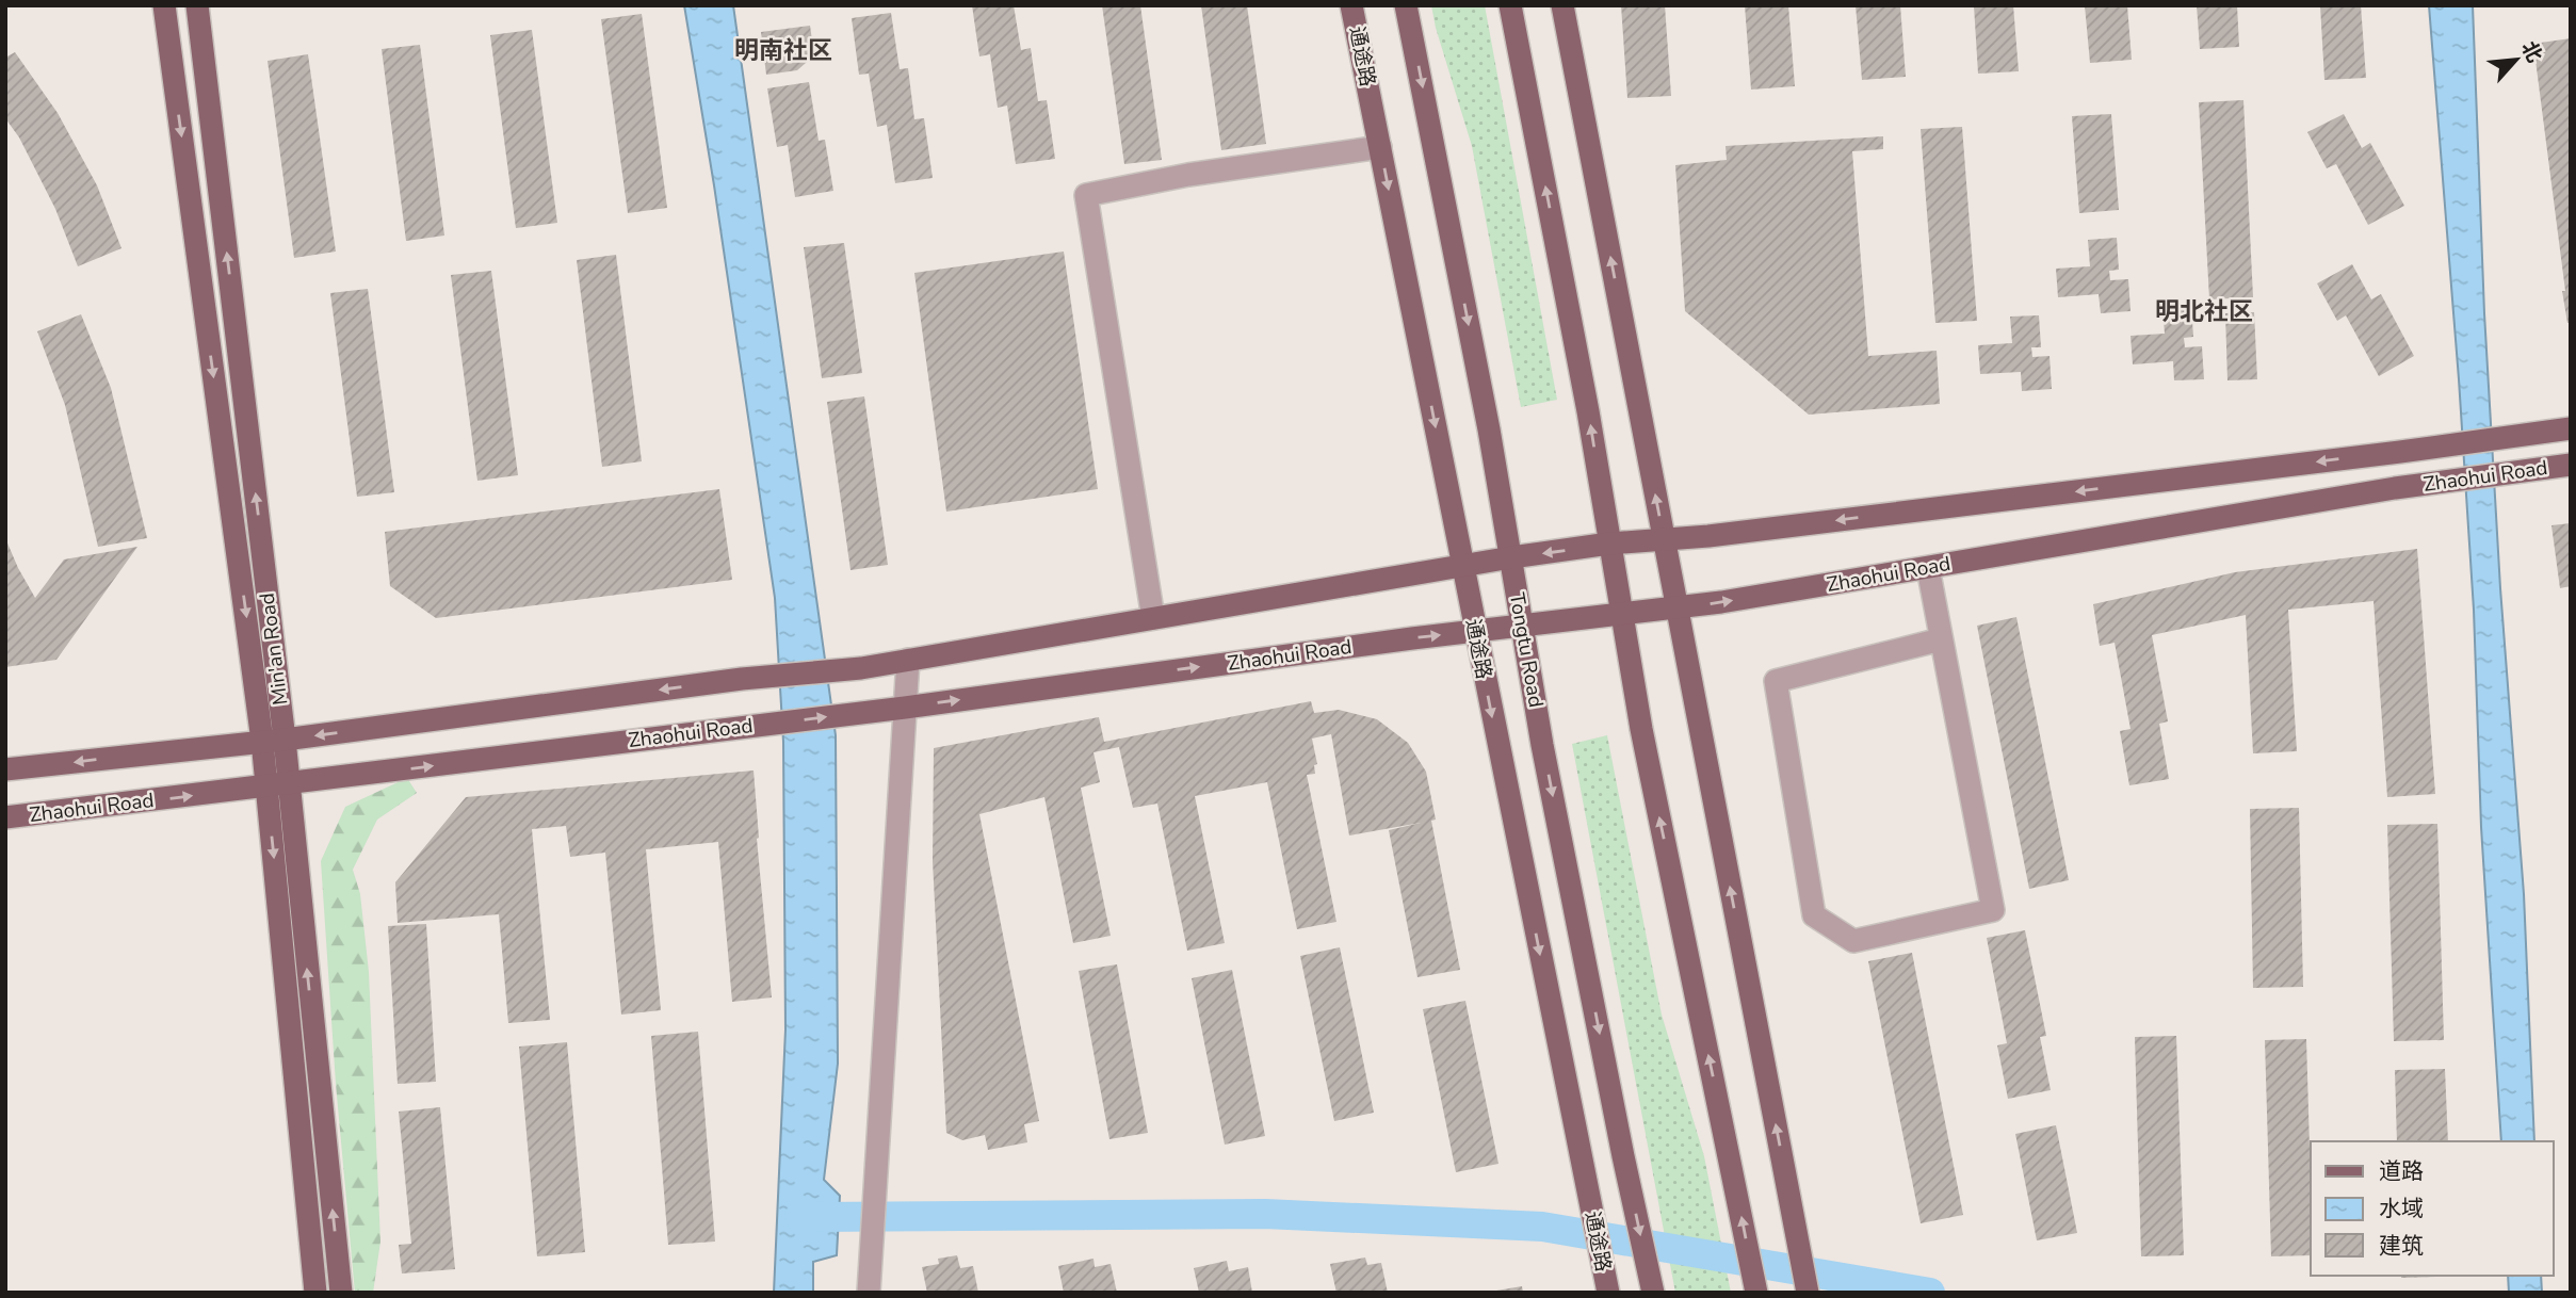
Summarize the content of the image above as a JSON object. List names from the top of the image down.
{
  "streets": {
    "main road": [
      "通途路",
      "Zhaohui Road",
      "Min'an Road",
      "Tongtu Road"
    ]
  },
  "crossings": [
    ["通途路", "Zhaohui Road"],
    ["Zhaohui Road", "Min'an Road"],
    ["Zhaohui Road", "Tongtu Road"]
  ],
  "districts": ["明南社区", "明北社区"],
  "legend": ["道路", "水域", "建筑"],
  "north": "top right"
}
